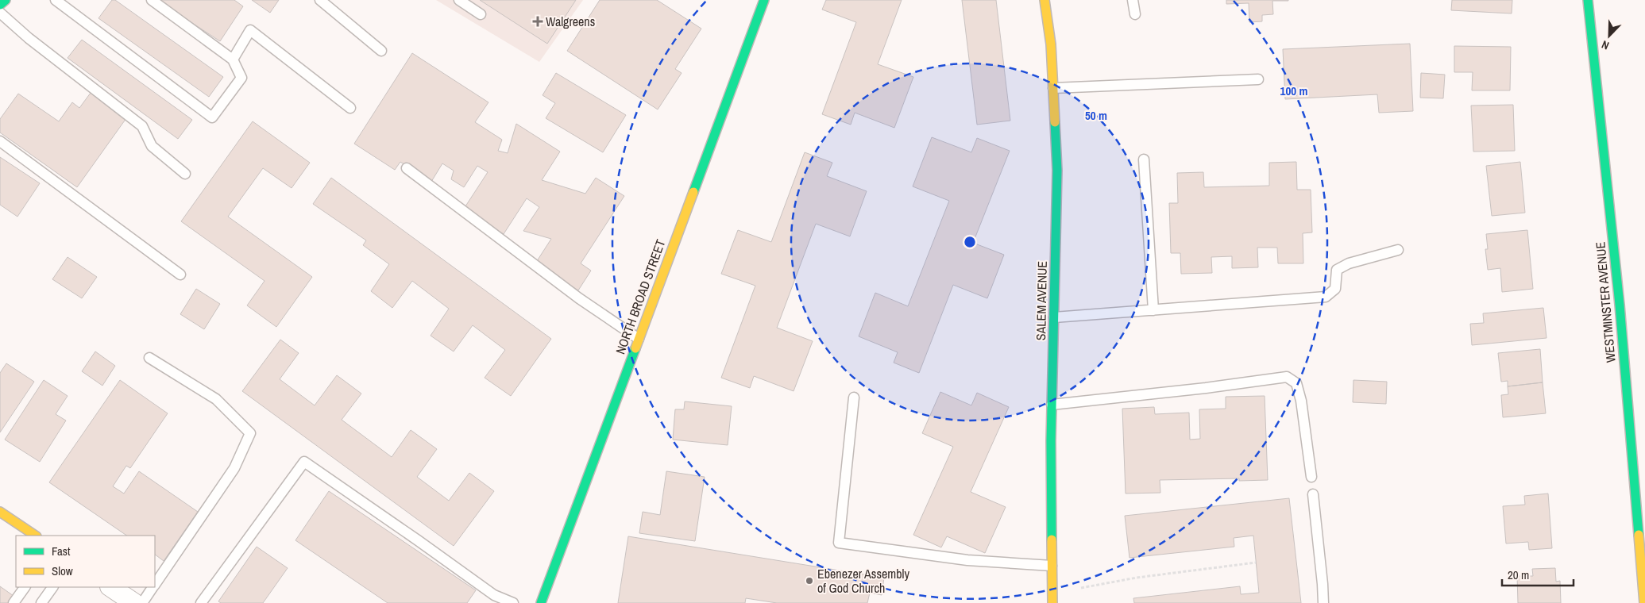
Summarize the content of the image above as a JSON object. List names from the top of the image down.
{
  "streets": {
    "street": ["NORTH BROAD STREET", "SALEM AVENUE", "WESTMINSTER AVENUE"]
  },
  "places": {
    "health": ["Walgreens"],
    "other": ["Ebenezer Assembly of God Church"]
  },
  "legend": ["Fast", "Slow"],
  "scale_bar": "20 m",
  "north": "bottom left",
  "rings": ["100 m", "50 m"]
}
